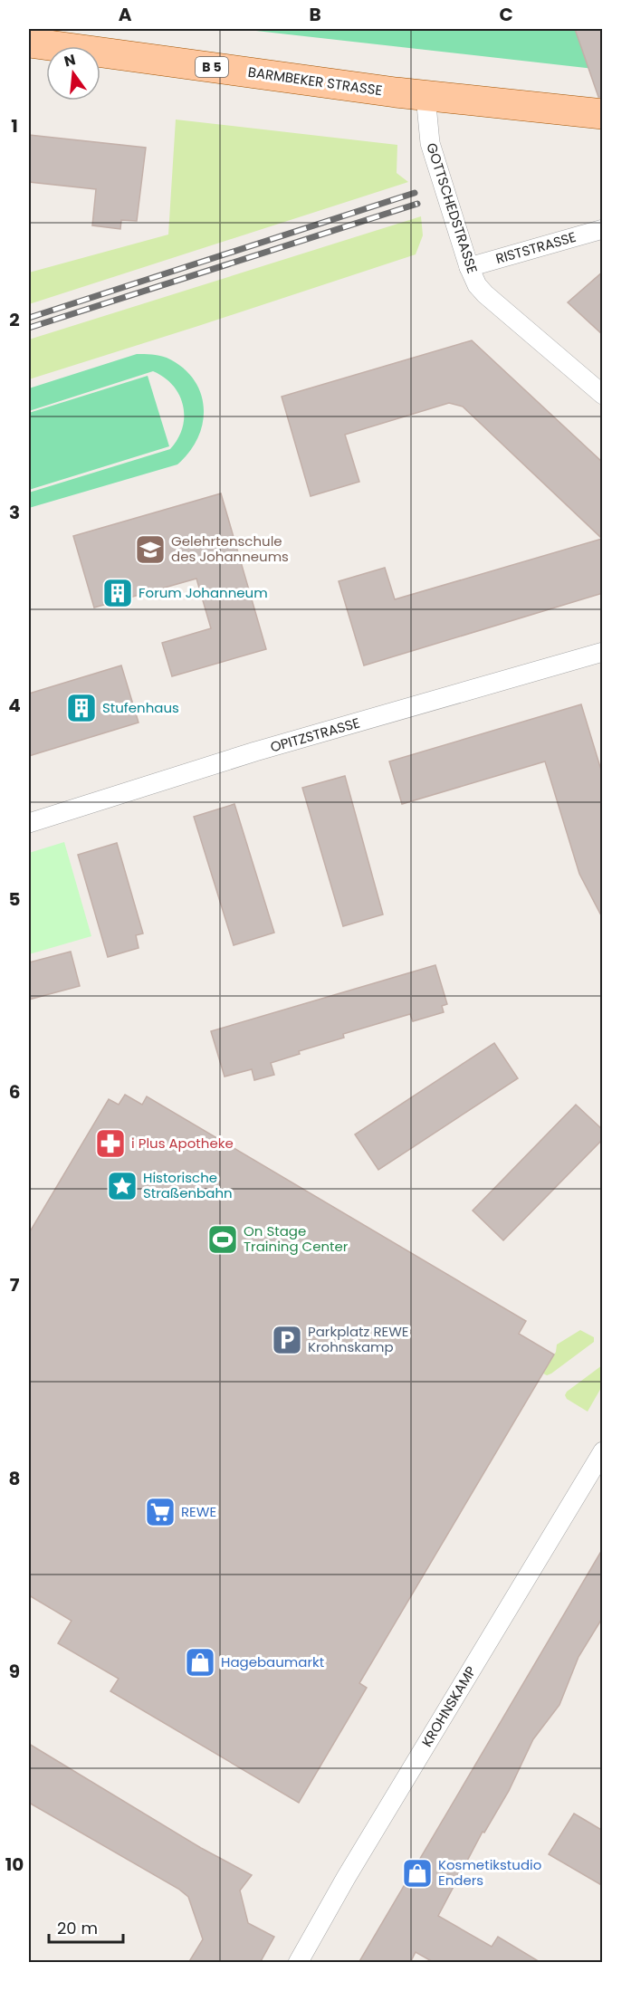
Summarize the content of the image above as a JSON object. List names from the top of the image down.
{
  "streets": {
    "main road": ["B 5", "BARMBEKER STRASSE"],
    "street": [
      "GOTTSCHEDSTRASSE",
      "RISTSTRASSE",
      "OPITZSTRASSE",
      "KROHNSKAMP"
    ]
  },
  "crossings": [
    ["BARMBEKER STRASSE", "GOTTSCHEDSTRASSE"],
    ["GOTTSCHEDSTRASSE", "RISTSTRASSE"]
  ],
  "places": {
    "school or university": ["Gelehrtenschule des Johanneums"],
    "building": ["Forum Johanneum", "Stufenhaus"],
    "pharmacy": ["i Plus Apotheke"],
    "place": ["Historische Straßenbahn"],
    "sports": ["On Stage Training Center"],
    "parking": ["Parkplatz REWE Krohnskamp"],
    "supermarket": ["REWE"],
    "shop": ["Hagebaumarkt", "Kosmetikstudio Enders"]
  },
  "scale_bar": "20 m",
  "north": "top",
  "grid": {
    "columns": ["A", "B", "C"],
    "rows": [
      "1",
      "2",
      "3",
      "4",
      "5",
      "6",
      "7",
      "8",
      "9",
      "10"
    ]
  }
}
